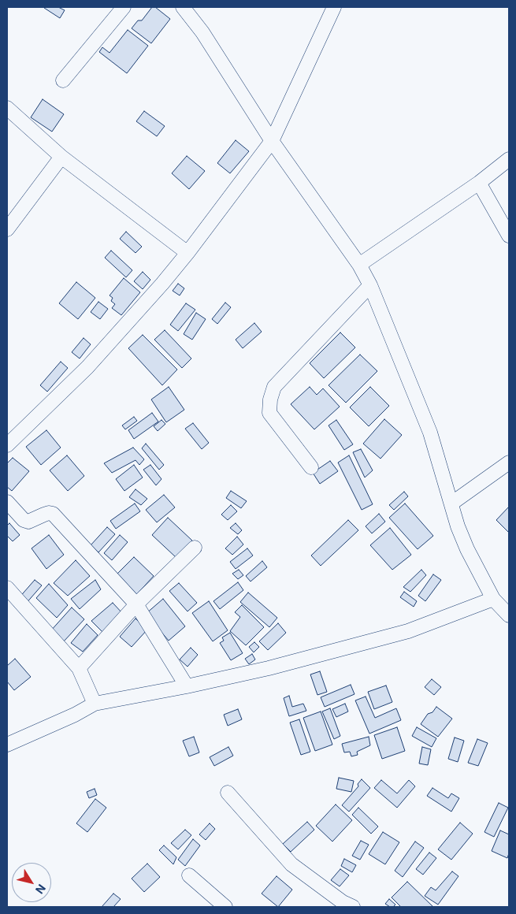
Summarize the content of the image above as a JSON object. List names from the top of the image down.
{
  "north": "bottom right"
}
